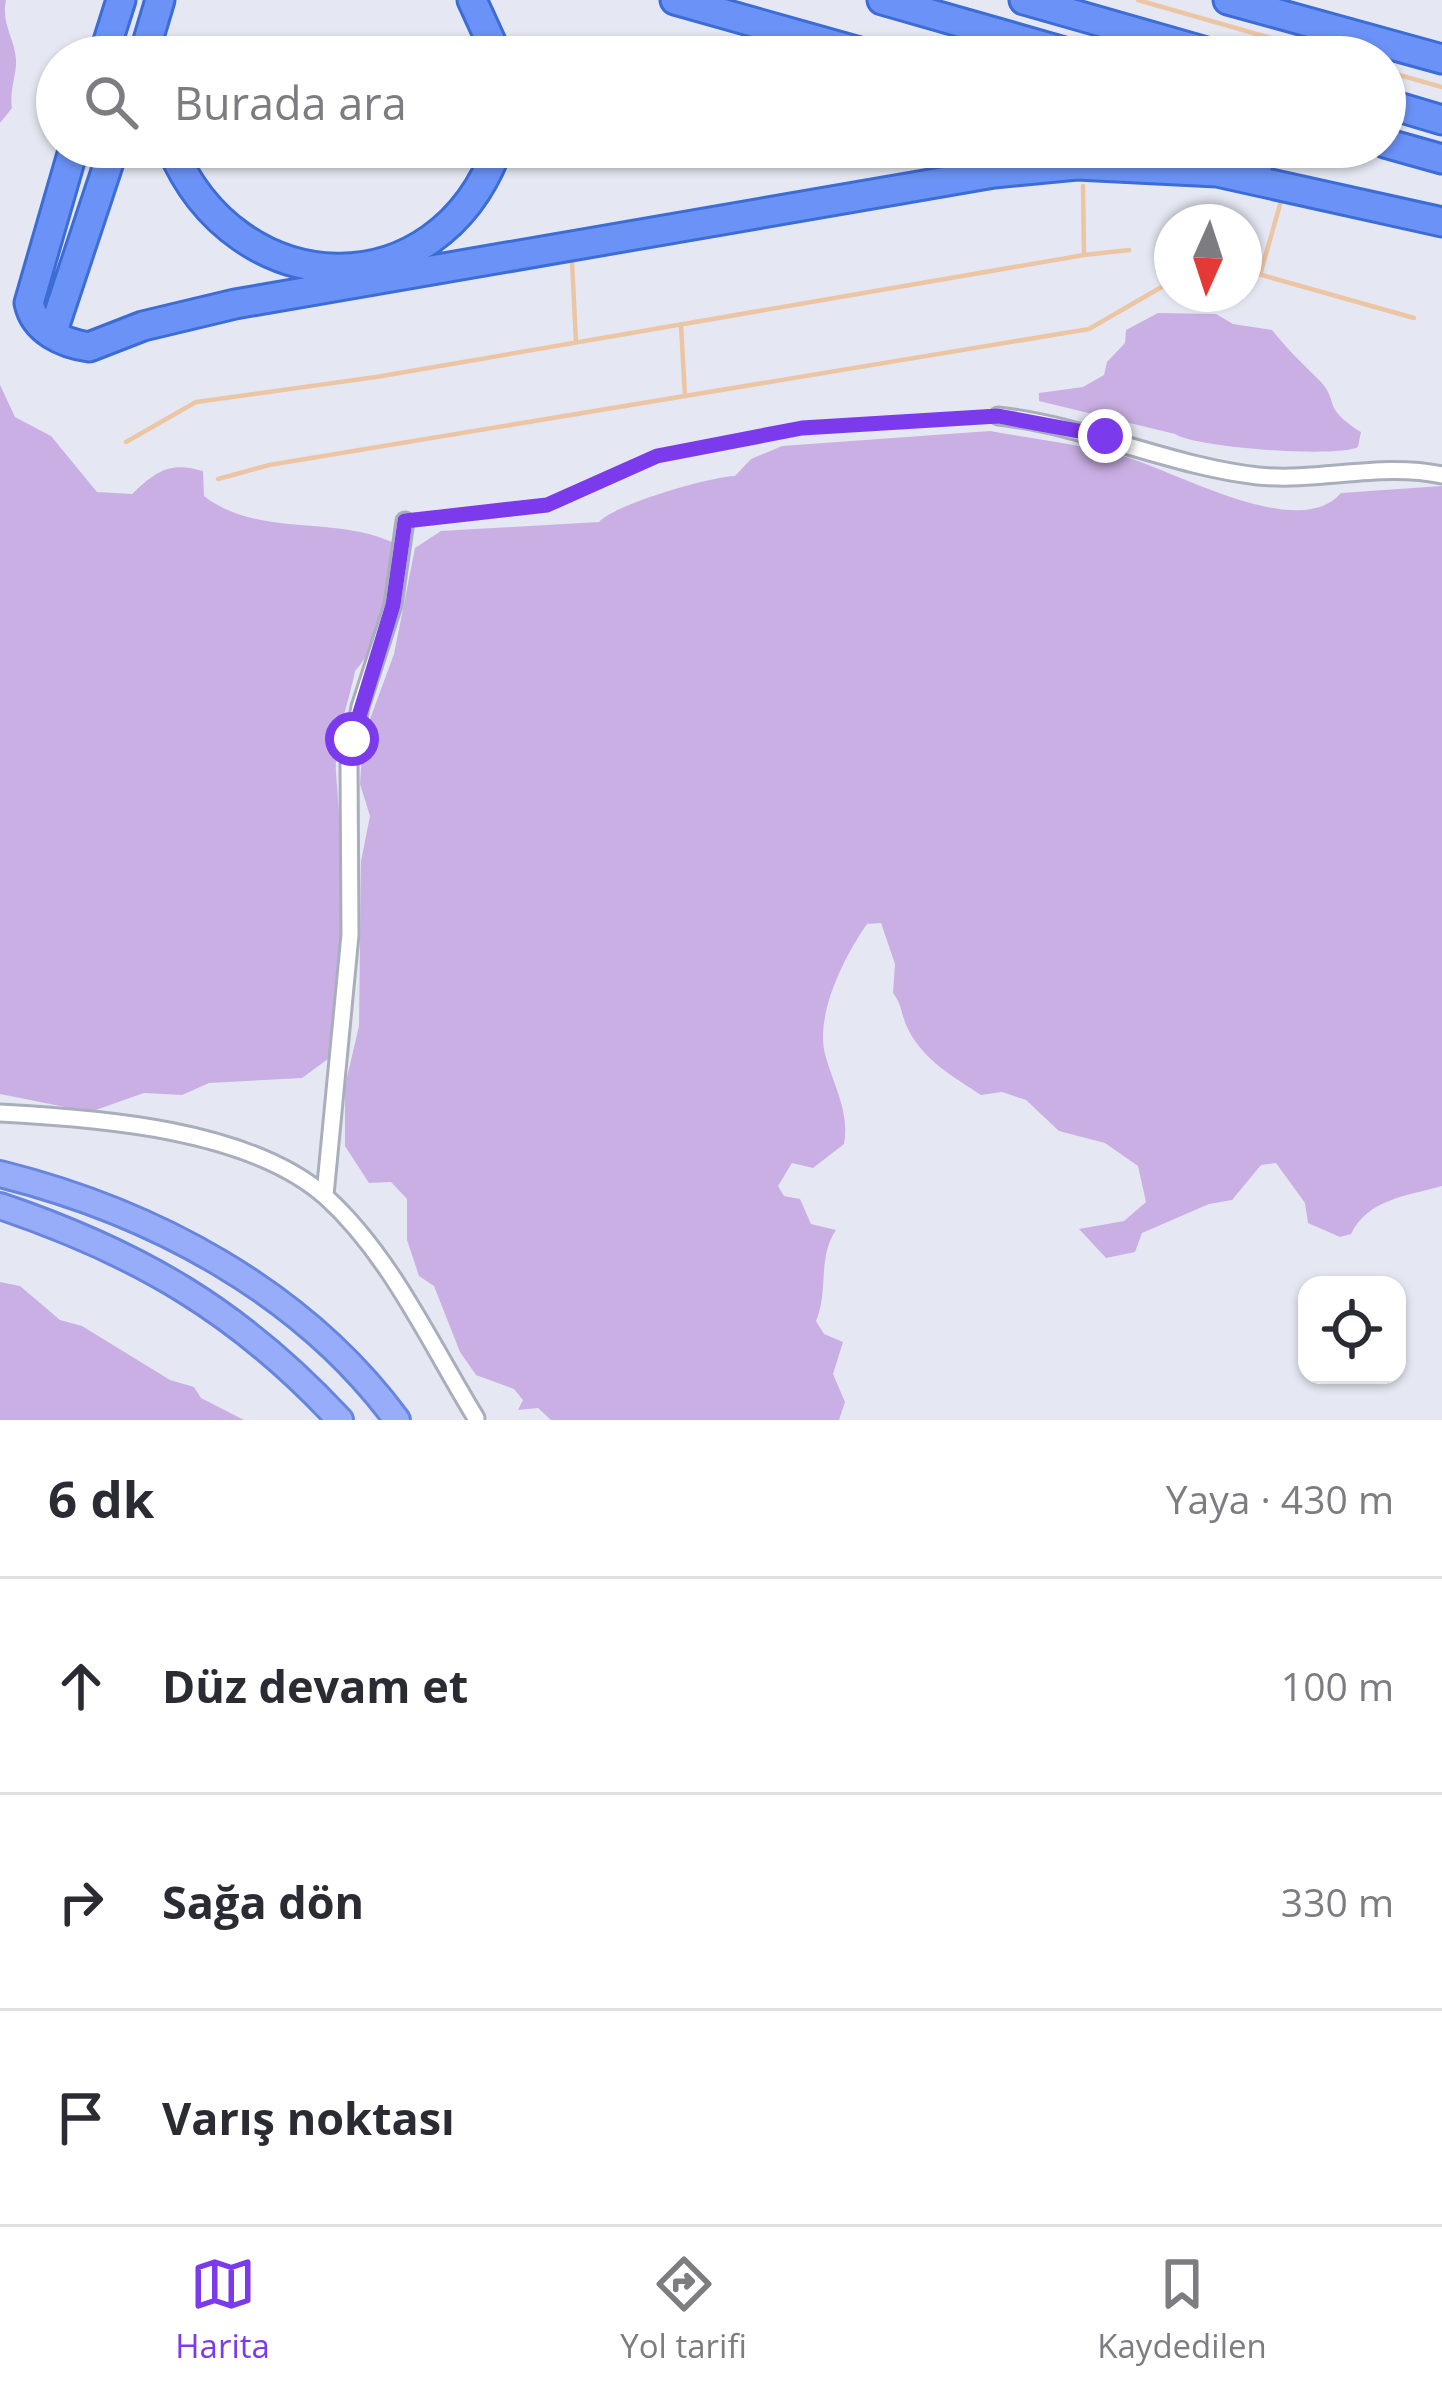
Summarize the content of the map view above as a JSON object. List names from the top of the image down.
{
  "north": "bottom",
  "page": {
    "search": "Burada ara",
    "heading": ["6 dk", "Yaya · 430 m"],
    "list": [
      ["Düz devam et", "100 m"],
      ["Sağa dön", "330 m"],
      "Varış noktası"
    ],
    "nav": ["Harita", "Yol tarifi", "Kaydedilen"]
  }
}
